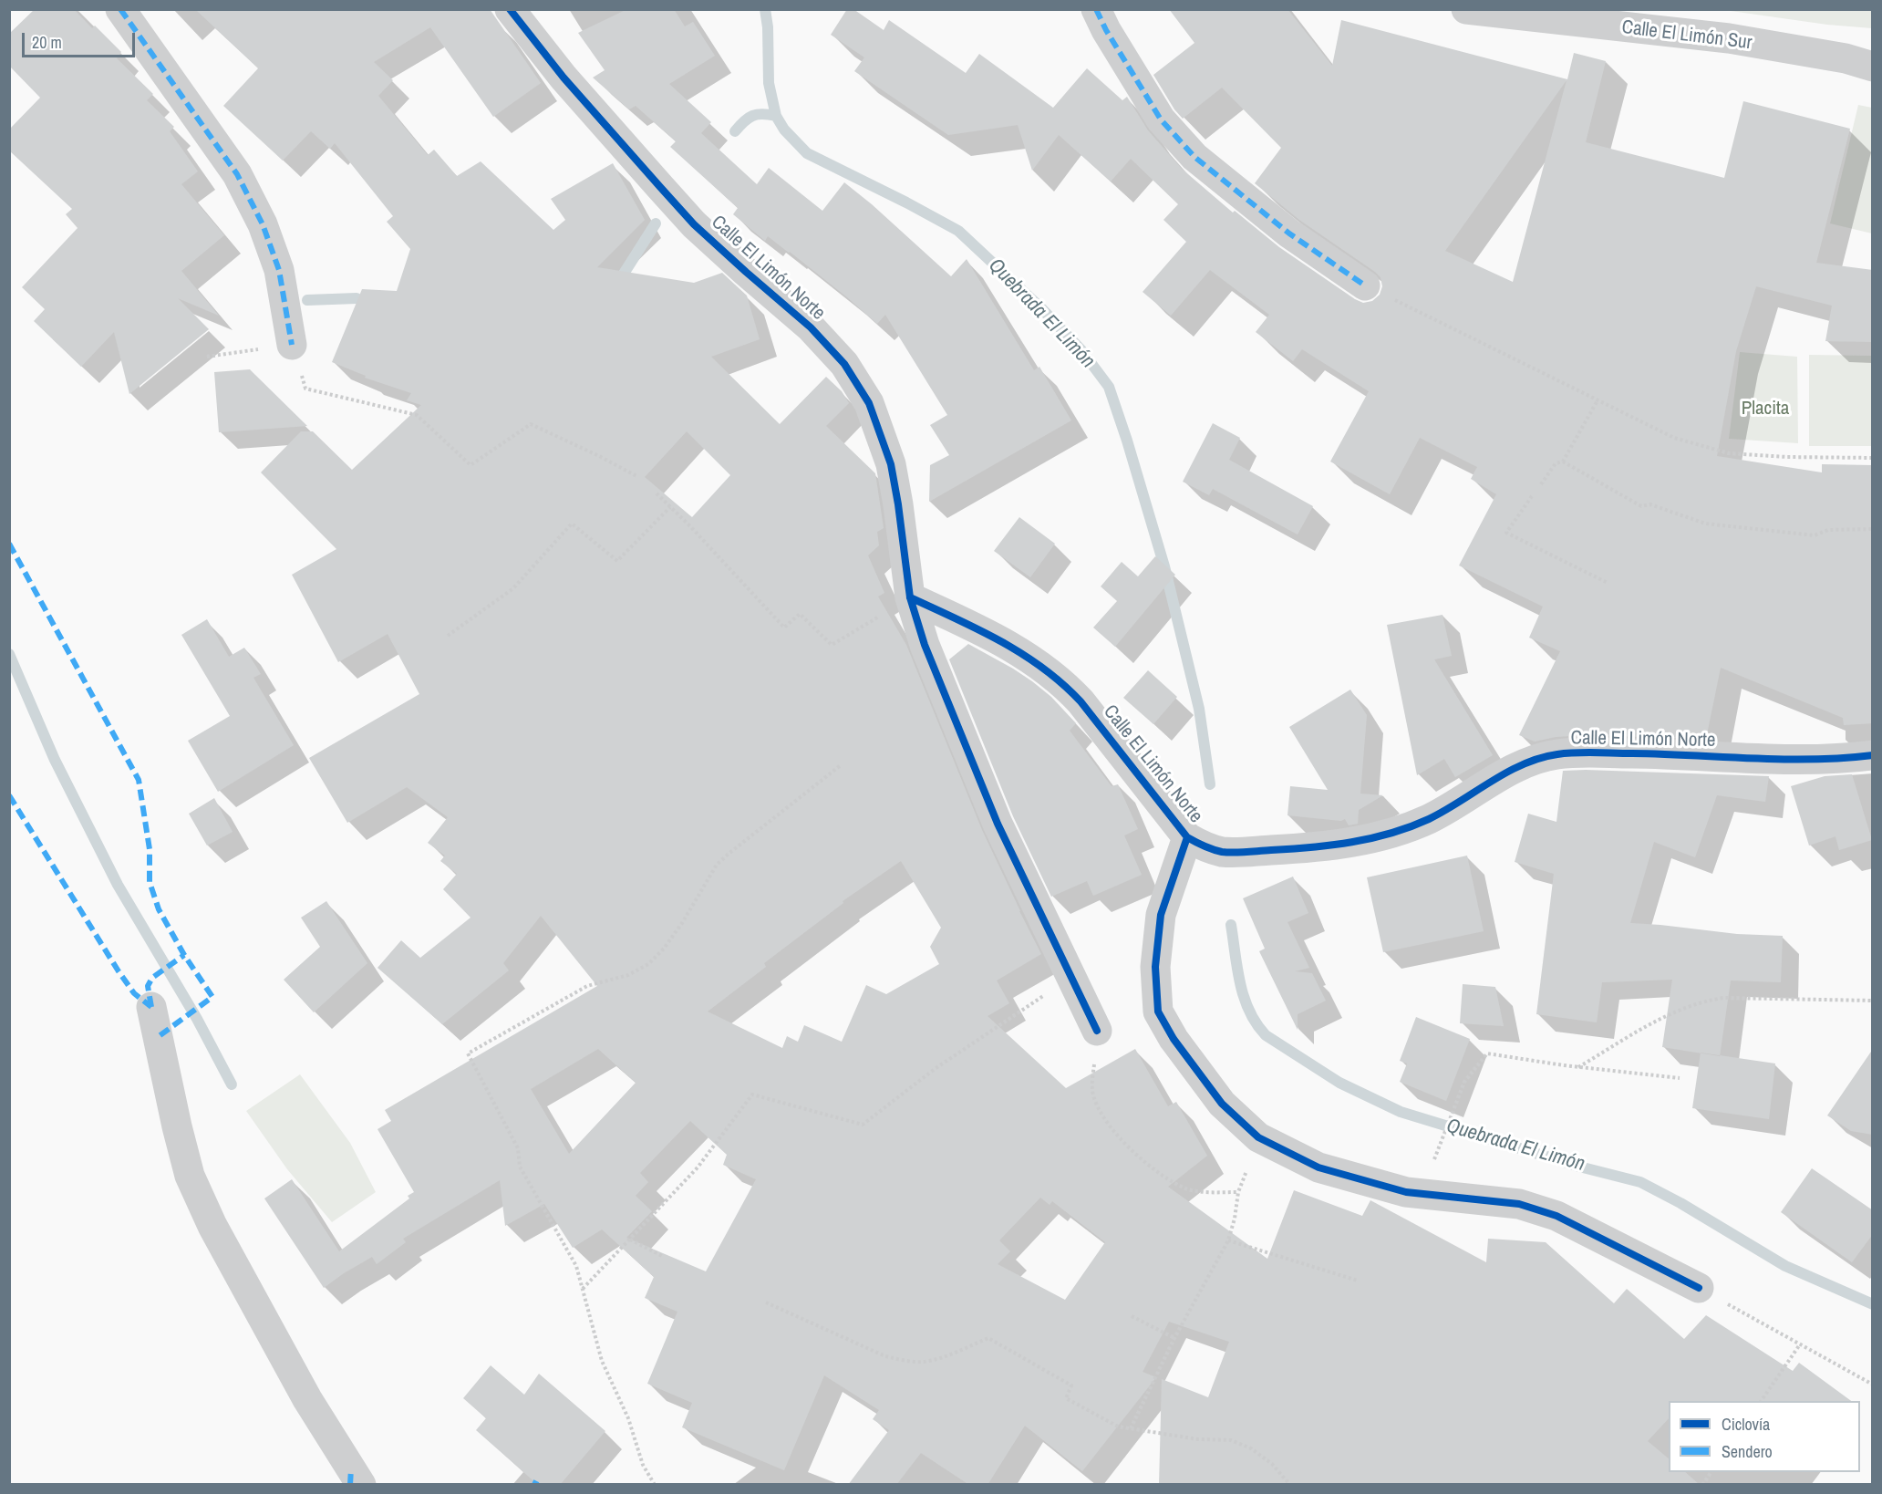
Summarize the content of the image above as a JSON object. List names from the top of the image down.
{
  "streets": {
    "street": ["Calle El Limón Sur", "Calle El Limón Norte"]
  },
  "water": ["Quebrada El Limón"],
  "parks": ["Placita"],
  "legend": ["Ciclovía", "Sendero"],
  "scale_bar": "20 m"
}
